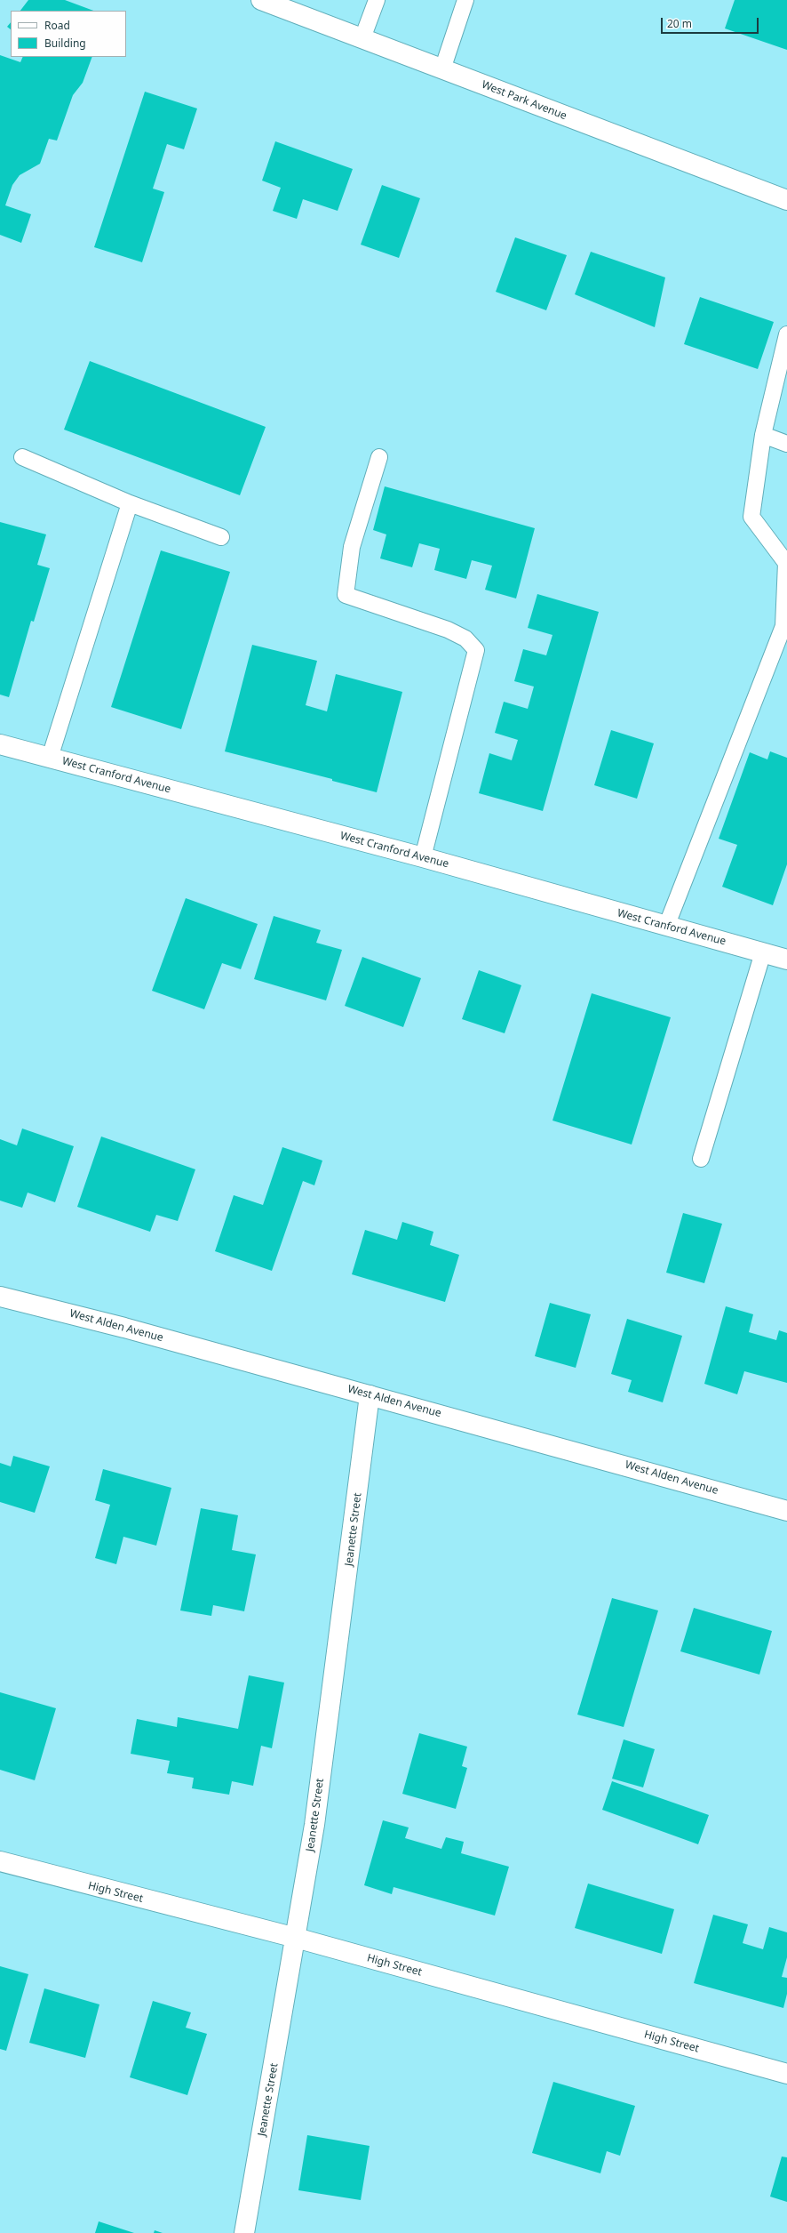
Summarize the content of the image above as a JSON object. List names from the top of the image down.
{
  "streets": {
    "street": [
      "West Park Avenue",
      "West Cranford Avenue",
      "West Alden Avenue",
      "Jeanette Street",
      "High Street"
    ]
  },
  "crossings": [
    ["West Alden Avenue", "Jeanette Street"],
    ["Jeanette Street", "High Street"]
  ],
  "legend": ["Road", "Building"],
  "scale_bar": "20 m"
}
